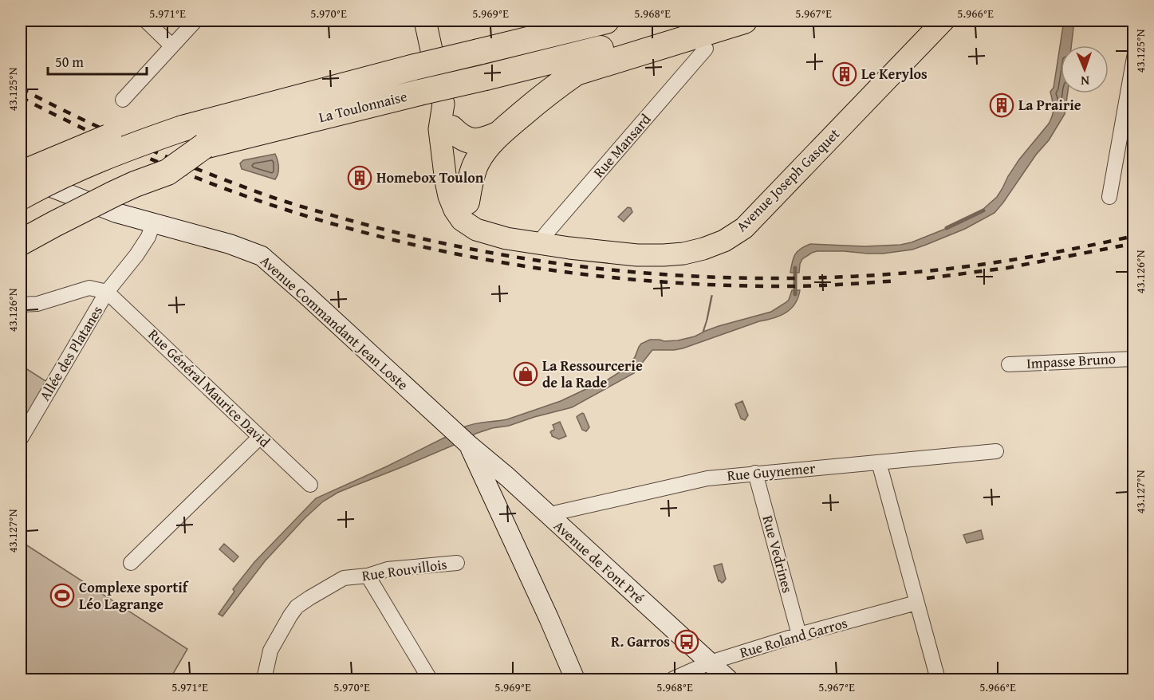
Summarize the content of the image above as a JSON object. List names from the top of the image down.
{
  "streets": {
    "highway": ["La Toulonnaise"],
    "main road": ["Avenue Joseph Gasquet", "Avenue Commandant Jean Loste", "Avenue de Font Pré"],
    "street": [
      "Rue Mansard",
      "Allée des Platanes",
      "Impasse Bruno",
      "Rue Général Maurice David",
      "Rue Guynemer",
      "Rue Vedrines",
      "Rue Rouvillois",
      "Rue Roland Garros"
    ]
  },
  "crossings": [
    ["Rue Mansard", "Avenue Joseph Gasquet"],
    ["Avenue Commandant Jean Loste", "Allée des Platanes"],
    ["Avenue Commandant Jean Loste", "Avenue de Font Pré"],
    ["Allée des Platanes", "Rue Général Maurice David"],
    ["Rue Guynemer", "Rue Vedrines"],
    ["Rue Guynemer", "Avenue de Font Pré"],
    ["Rue Vedrines", "Rue Roland Garros"],
    ["Avenue de Font Pré", "Rue Roland Garros"]
  ],
  "places": {
    "building": ["Le Kerylos", "La Prairie", "Homebox Toulon"],
    "shop": ["La Ressourcerie de la Rade"],
    "sports": ["Complexe sportif Léo Lagrange"],
    "bus stop": ["R. Garros"]
  },
  "scale_bar": "50 m",
  "north": "bottom",
  "coordinates": [
    "5.971°E",
    "5.970°E",
    "5.969°E",
    "5.968°E",
    "5.967°E",
    "5.966°E",
    "43.125°N",
    "43.126°N",
    "43.127°N"
  ]
}
